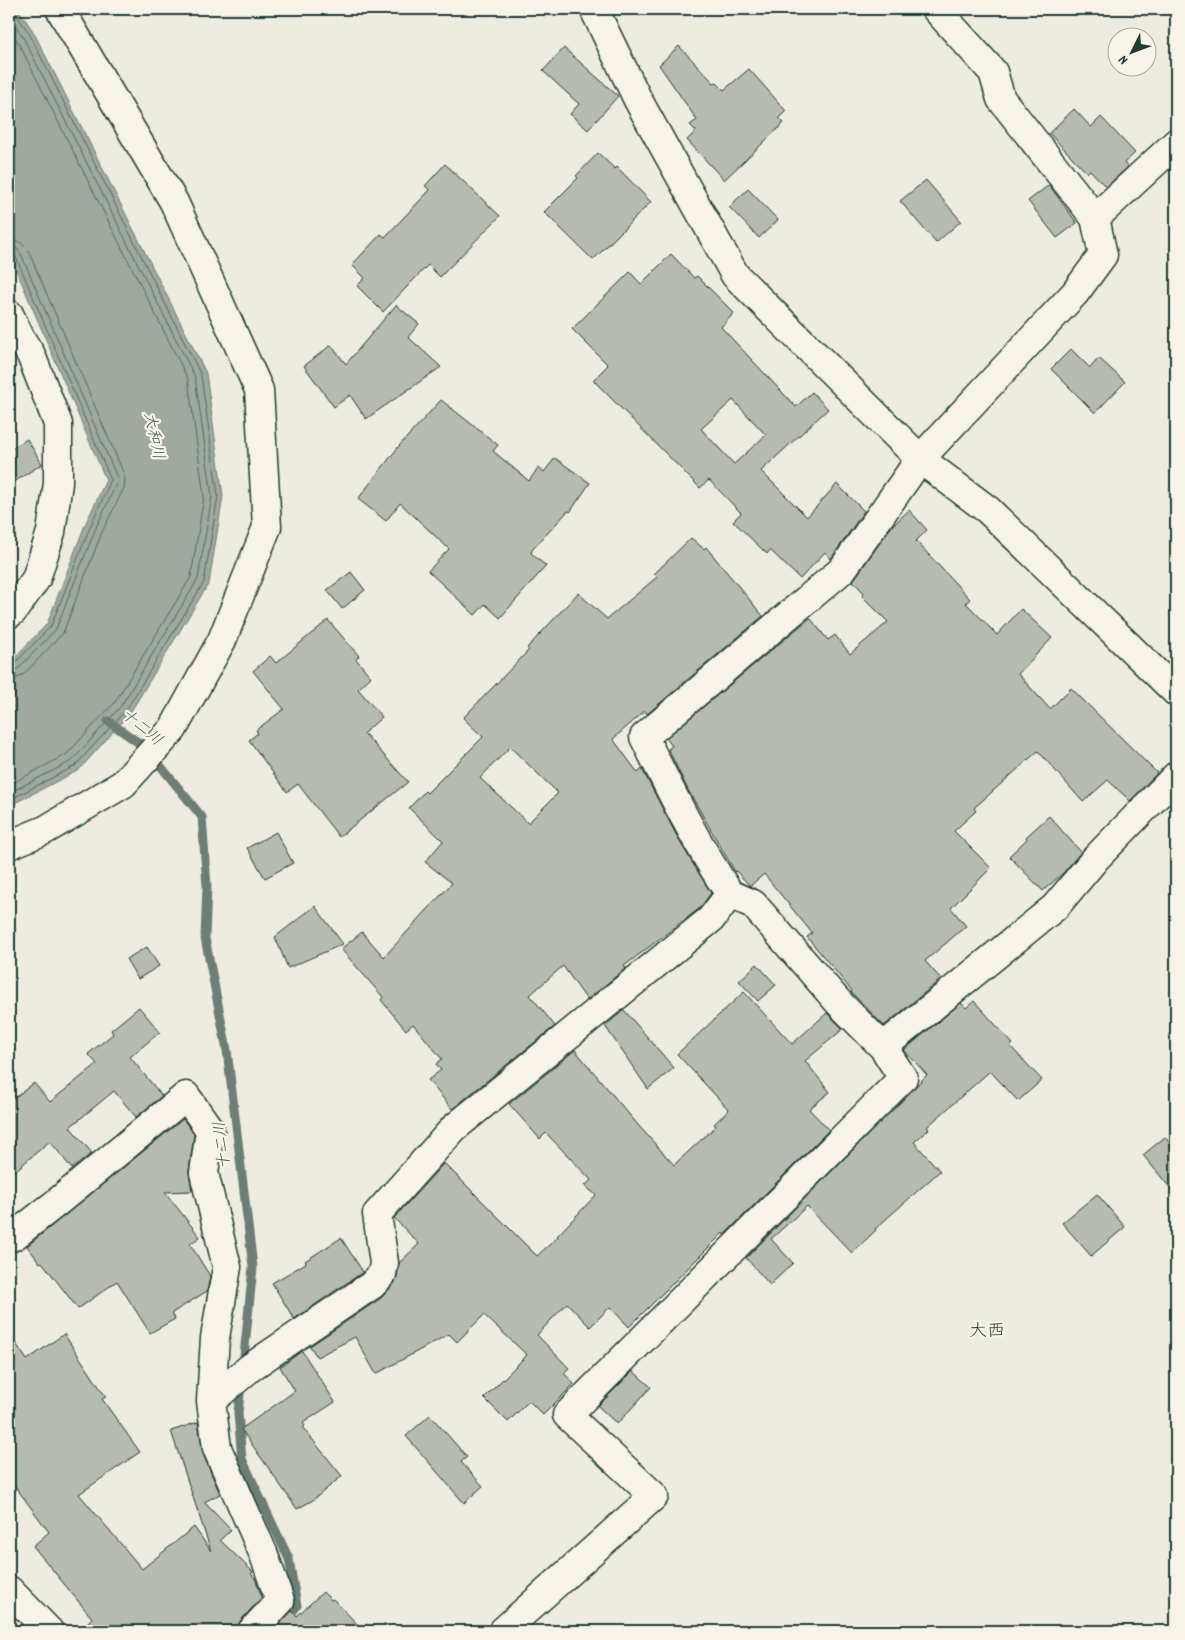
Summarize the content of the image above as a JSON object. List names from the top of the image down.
{
  "districts": ["大西"],
  "water": ["大和川", "十二川"],
  "north": "bottom left"
}
